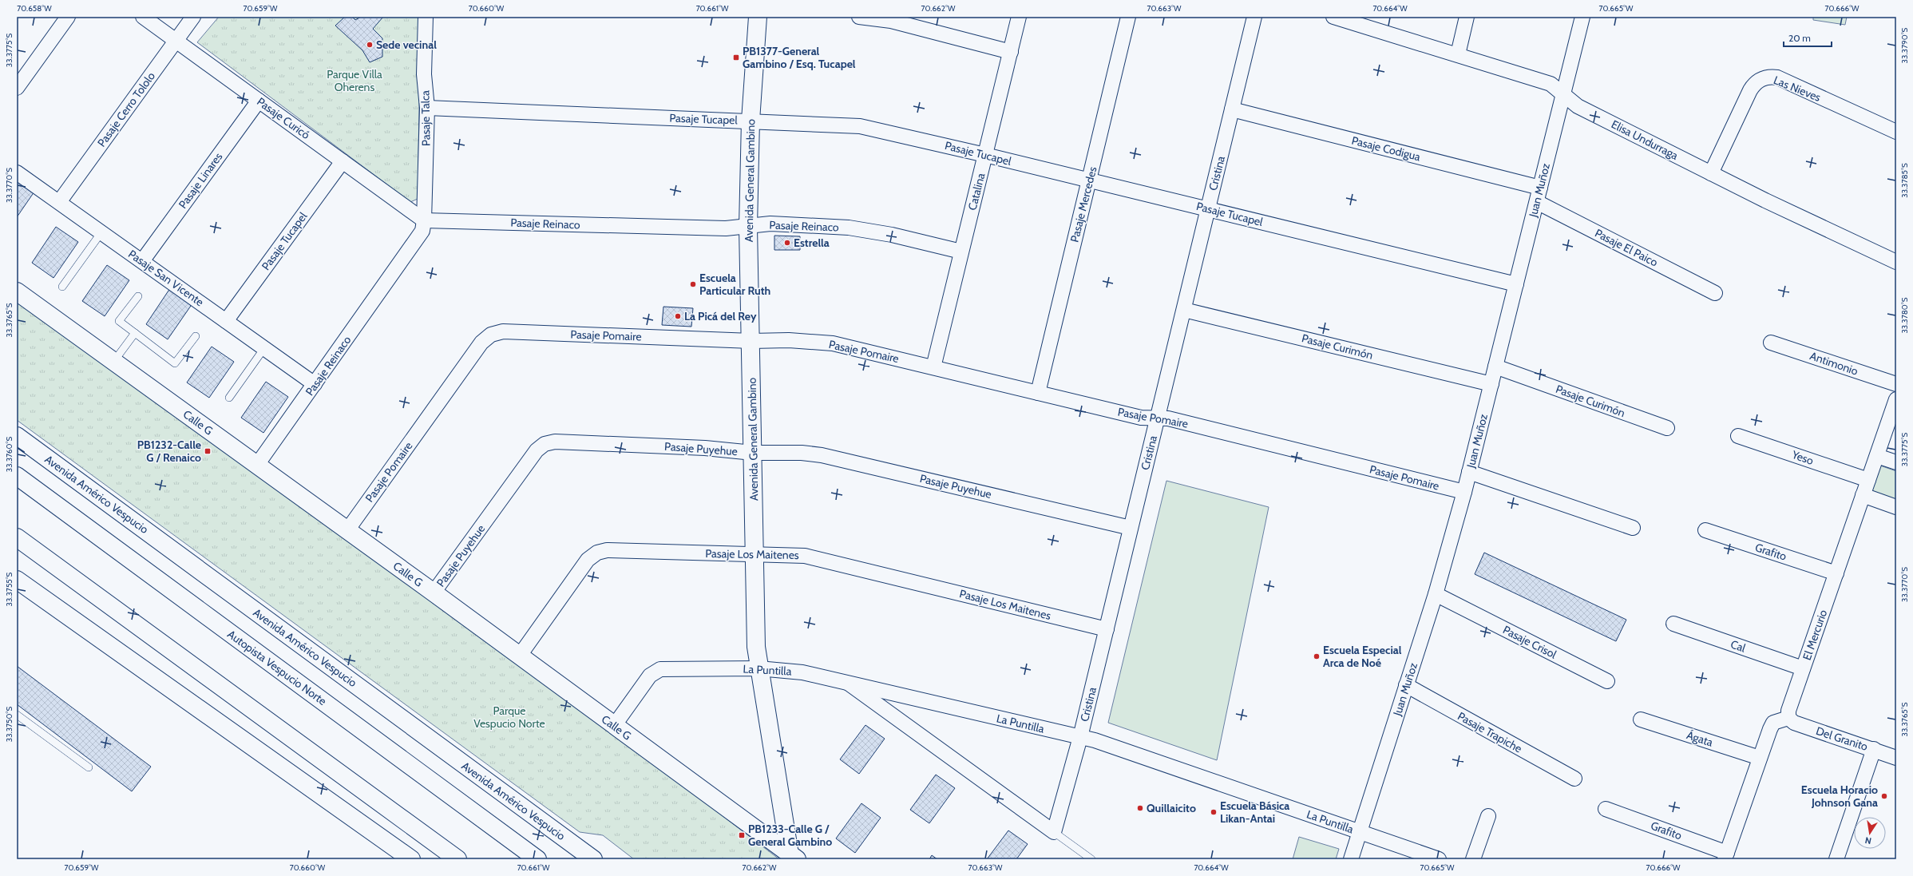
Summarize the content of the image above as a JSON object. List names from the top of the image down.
{
  "streets": {
    "main road": [
      "Avenida General Gambino",
      "Calle G",
      "Avenida Américo Vespucio",
      "Autopista Vespucio Norte"
    ],
    "street": [
      "Las Nieves",
      "Pasaje Cerro Tololo",
      "Pasaje Curicó",
      "Pasaje Talca",
      "Pasaje Tucapel",
      "Elisa Undurraga",
      "Pasaje Codigua",
      "Cristina",
      "Pasaje Linares",
      "Juan Muñoz",
      "Catalina",
      "Pasaje Mercedes",
      "Pasaje Reinaco",
      "Pasaje El Paico",
      "Pasaje San Vicente",
      "Pasaje Pomaire",
      "Pasaje Curimón",
      "Antimonio",
      "Pasaje Puyehue",
      "Yeso",
      "Grafito",
      "Pasaje Los Maitenes",
      "El Mercurio",
      "Pasaje Crisol",
      "Cal",
      "La Puntilla",
      "Pasaje Trapiche",
      "Ágata",
      "Del Granito"
    ]
  },
  "crossings": [
    ["Las Nieves", "Elisa Undurraga"],
    ["Pasaje Cerro Tololo", "Pasaje Curicó"],
    ["Pasaje Cerro Tololo", "Pasaje San Vicente"],
    ["Pasaje Curicó", "Pasaje Talca"],
    ["Pasaje Curicó", "Pasaje Tucapel"],
    ["Pasaje Curicó", "Pasaje Linares"],
    ["Pasaje Curicó", "Pasaje Reinaco"],
    ["Pasaje Talca", "Pasaje Tucapel"],
    ["Pasaje Talca", "Pasaje Reinaco"],
    ["Pasaje Tucapel", "Cristina"],
    ["Pasaje Tucapel", "Avenida General Gambino"],
    ["Pasaje Tucapel", "Juan Muñoz"],
    ["Pasaje Tucapel", "Catalina"],
    ["Pasaje Tucapel", "Pasaje Mercedes"],
    ["Pasaje Tucapel", "Pasaje San Vicente"],
    ["Elisa Undurraga", "Juan Muñoz"],
    ["Pasaje Codigua", "Cristina"],
    ["Pasaje Codigua", "Juan Muñoz"],
    ["Cristina", "Pasaje Pomaire"],
    ["Cristina", "Pasaje Curimón"],
    ["Cristina", "Pasaje Puyehue"],
    ["Cristina", "Pasaje Los Maitenes"],
    ["Cristina", "La Puntilla"],
    ["Pasaje Linares", "Pasaje San Vicente"],
    ["Avenida General Gambino", "Pasaje Reinaco"],
    ["Avenida General Gambino", "Pasaje Pomaire"],
    ["Avenida General Gambino", "Calle G"],
    ["Avenida General Gambino", "Pasaje Puyehue"],
    ["Avenida General Gambino", "Pasaje Los Maitenes"],
    ["Avenida General Gambino", "La Puntilla"],
    ["Juan Muñoz", "Pasaje El Paico"],
    ["Juan Muñoz", "Pasaje Pomaire"],
    ["Juan Muñoz", "Pasaje Curimón"],
    ["Juan Muñoz", "Pasaje Crisol"],
    ["Juan Muñoz", "La Puntilla"],
    ["Juan Muñoz", "Pasaje Trapiche"],
    ["Catalina", "Pasaje Reinaco"],
    ["Catalina", "Pasaje Pomaire"],
    ["Pasaje Mercedes", "Pasaje Pomaire"],
    ["Pasaje Reinaco", "Pasaje San Vicente"],
    ["Pasaje Reinaco", "Calle G"],
    ["Pasaje Pomaire", "Calle G"],
    ["Calle G", "Pasaje Puyehue"],
    ["Calle G", "Pasaje Los Maitenes"],
    ["Calle G", "La Puntilla"],
    ["Yeso", "El Mercurio"],
    ["Grafito", "El Mercurio"],
    ["El Mercurio", "Cal"],
    ["El Mercurio", "Del Granito"]
  ],
  "parks": ["Parque Villa Oherens", "Parque Vespucio Norte"],
  "places": {
    "other": [
      "Sede vecinal",
      "Estrella",
      "Escuela Particular Ruth",
      "La Picá del Rey",
      "Escuela Especial Arca de Noé",
      "Escuela Horacio Johnson Gana",
      "Quillaicito",
      "Escuela Básica Likan-Antai"
    ],
    "transit": ["PB1377-General Gambino / Esq. Tucapel", "PB1232-Calle G / Renaico", "PB1233-Calle G / General Gambino"]
  },
  "scale_bar": "20 m",
  "north": "bottom",
  "coordinates": [
    "70.658°W",
    "70.659°W",
    "70.660°W",
    "70.661°W",
    "70.662°W",
    "70.663°W",
    "70.664°W",
    "70.665°W",
    "70.666°W",
    "33.3790°S",
    "33.3775°S",
    "33.3785°S",
    "33.3770°S",
    "33.3780°S",
    "33.3765°S",
    "33.3760°S",
    "33.3755°S",
    "33.3750°S"
  ]
}
